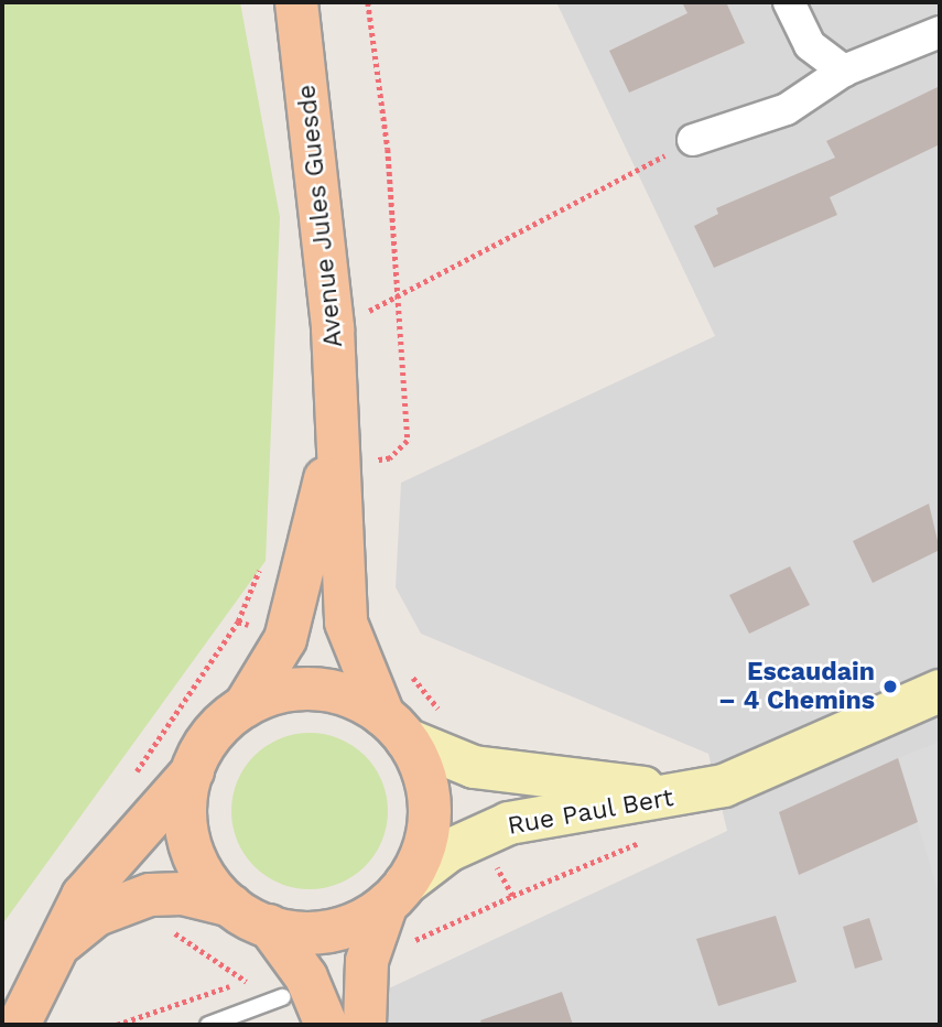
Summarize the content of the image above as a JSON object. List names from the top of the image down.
{
  "streets": {
    "main road": ["Avenue Jules Guesde"],
    "street": ["Rue Paul Bert"]
  },
  "crossings": [
    ["Avenue Jules Guesde", "Rue Paul Bert"]
  ],
  "places": ["Escaudain – 4 Chemins"]
}
